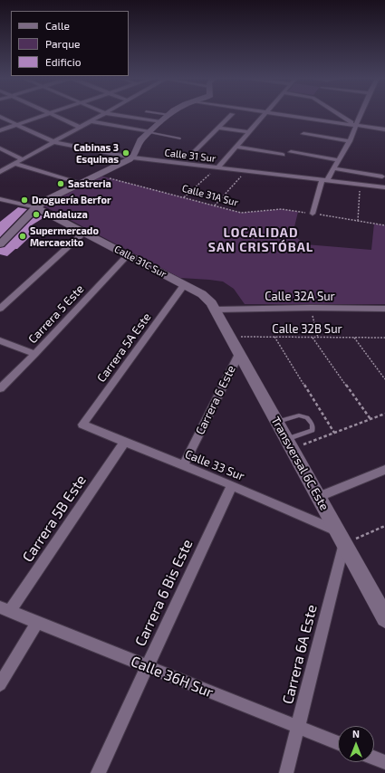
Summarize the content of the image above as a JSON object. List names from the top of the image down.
{
  "streets": {
    "street": [
      "Calle 31 Sur",
      "Calle 31C Sur",
      "Calle 32A Sur",
      "Carrera 5 Este",
      "Carrera 5A Este",
      "Carrera 6 Este",
      "Transversal 6C Este",
      "Calle 33 Sur",
      "Carrera 5B Este",
      "Carrera 6 Bis Este",
      "Carrera 6A Este",
      "Calle 36H Sur"
    ],
    "path": ["Calle 31A Sur", "Calle 32B Sur"]
  },
  "crossings": [
    ["Calle 31C Sur", "Calle 32A Sur"],
    ["Calle 31C Sur", "Carrera 5 Este"],
    ["Calle 31C Sur", "Carrera 5A Este"],
    ["Calle 31C Sur", "Transversal 6C Este"],
    ["Calle 32A Sur", "Transversal 6C Este"],
    ["Calle 32B Sur", "Transversal 6C Este"],
    ["Carrera 5A Este", "Calle 33 Sur"],
    ["Carrera 6 Este", "Transversal 6C Este"],
    ["Carrera 6 Este", "Calle 33 Sur"],
    ["Transversal 6C Este", "Calle 33 Sur"],
    ["Transversal 6C Este", "Carrera 6A Este"],
    ["Calle 33 Sur", "Carrera 5B Este"],
    ["Calle 33 Sur", "Carrera 6 Bis Este"],
    ["Calle 33 Sur", "Carrera 6A Este"],
    ["Carrera 5B Este", "Calle 36H Sur"],
    ["Carrera 6 Bis Este", "Calle 36H Sur"],
    ["Carrera 6A Este", "Calle 36H Sur"]
  ],
  "districts": ["LOCALIDAD SAN CRISTÓBAL"],
  "places": [
    "Cabinas 3 Esquinas",
    "Sastreria",
    "Droguería Berfor",
    "Andaluza",
    "Supermercado Mercaexito"
  ],
  "legend": ["Calle", "Parque", "Edificio"],
  "north": "top"
}
